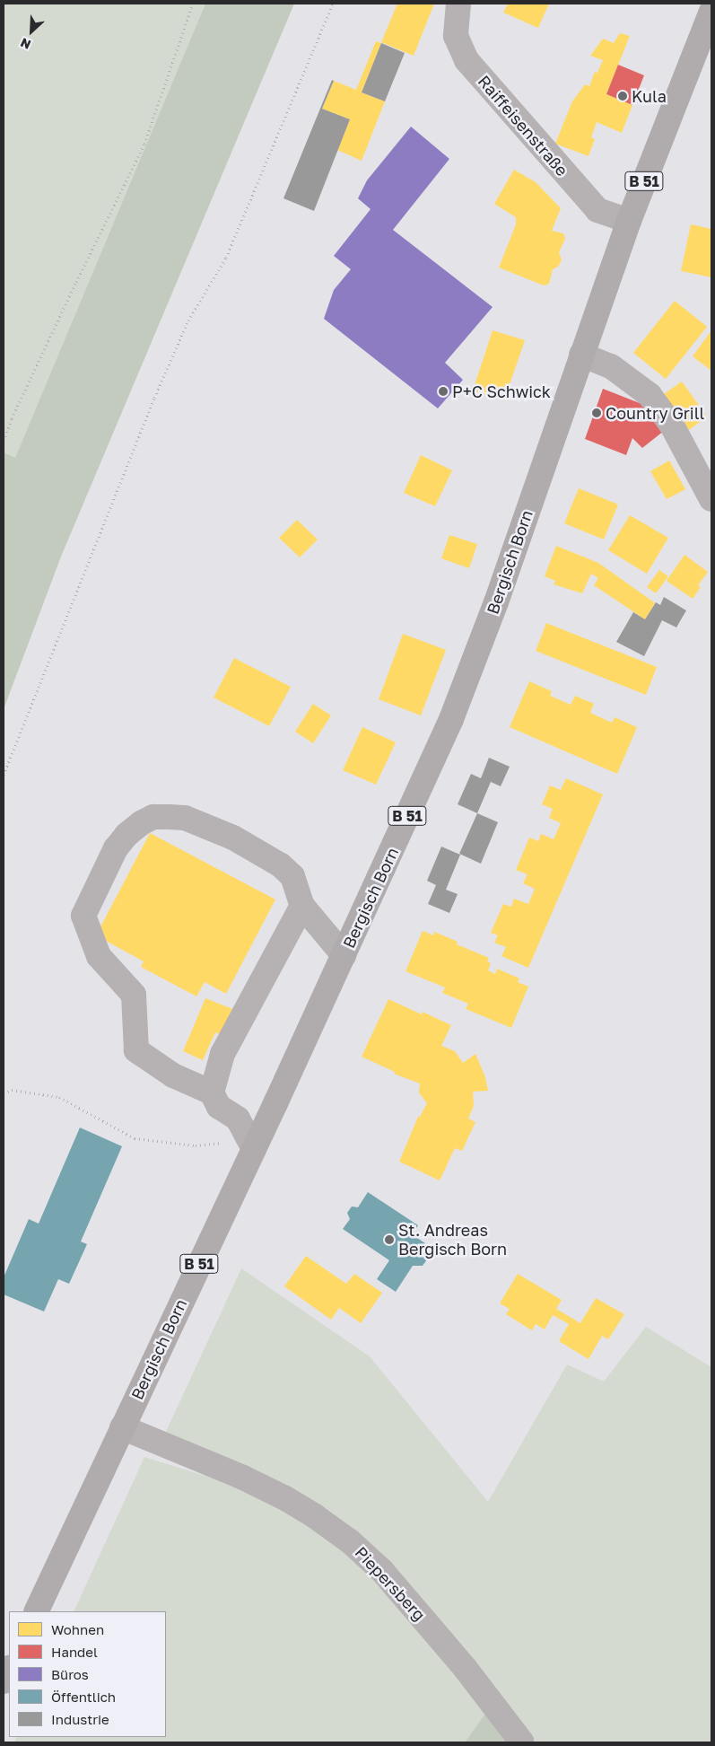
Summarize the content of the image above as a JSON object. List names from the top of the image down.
{
  "streets": {
    "main road": ["B 51", "Bergisch Born"],
    "street": ["Raiffeisenstraße", "Piepersberg"]
  },
  "crossings": [
    ["Raiffeisenstraße", "Bergisch Born"],
    ["Bergisch Born", "Piepersberg"]
  ],
  "places": [
    "Kula",
    "P+C Schwick",
    "Country Grill",
    "St. Andreas Bergisch Born"
  ],
  "legend": [
    "Wohnen",
    "Handel",
    "Büros",
    "Öffentlich",
    "Industrie"
  ],
  "north": "bottom left"
}
